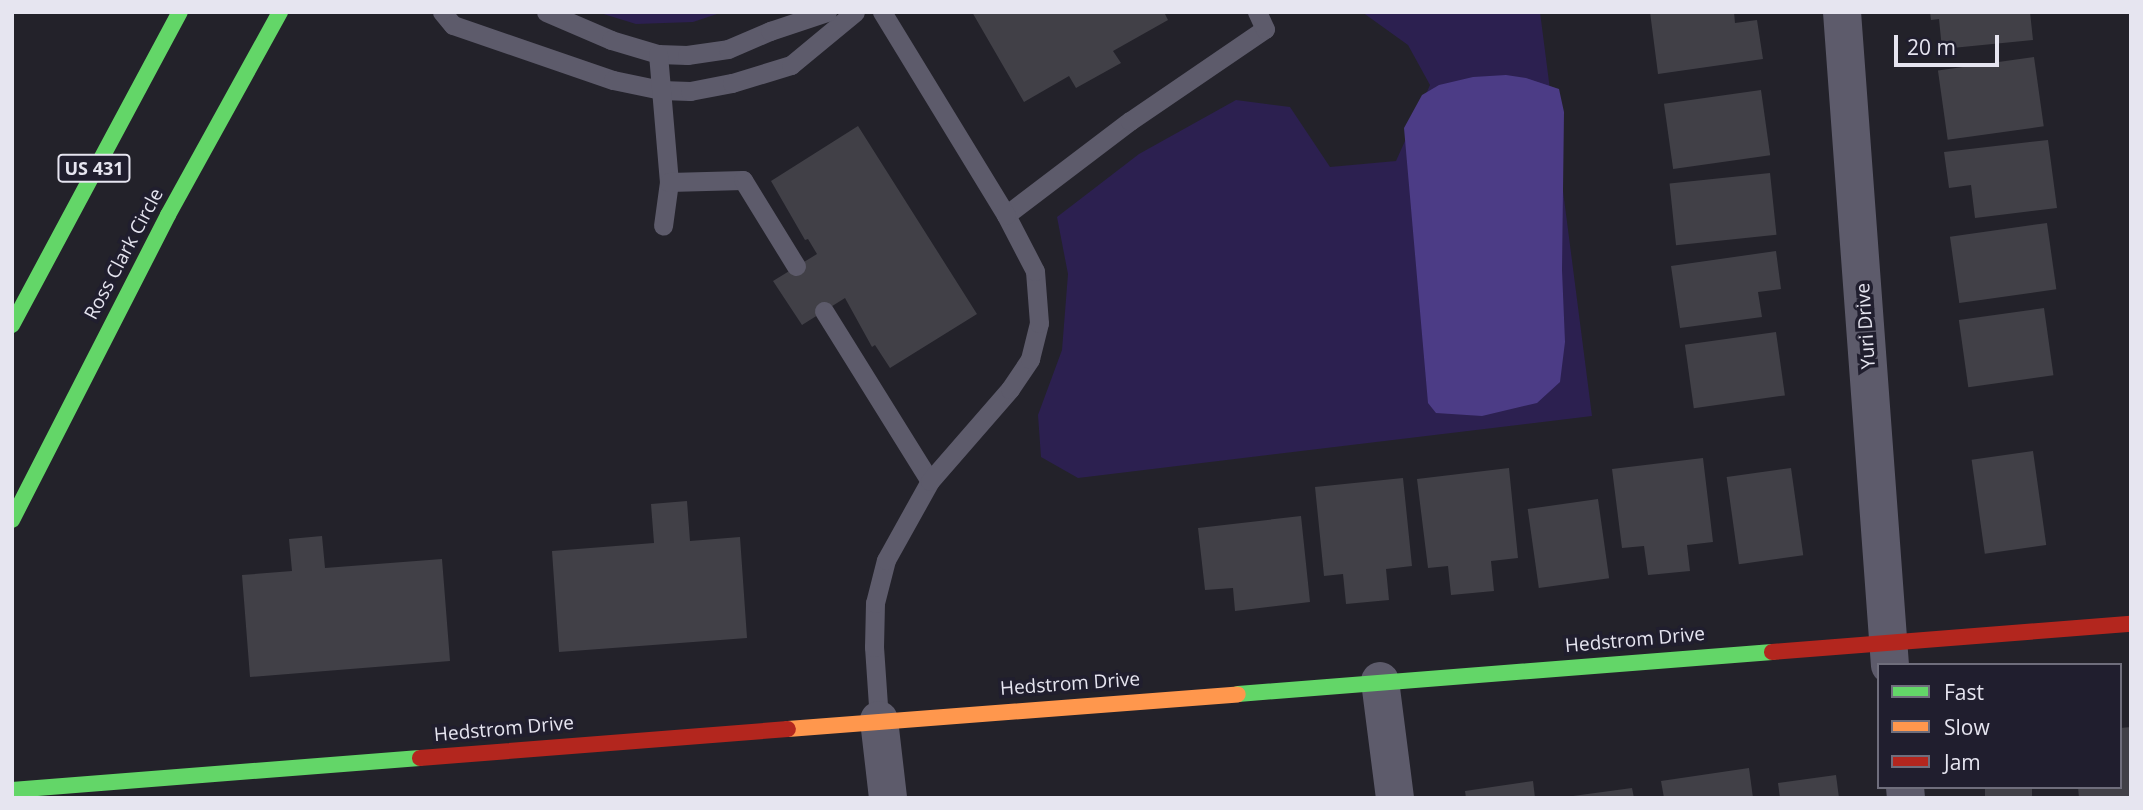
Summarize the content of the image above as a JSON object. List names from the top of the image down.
{
  "streets": {
    "main road": ["US 431", "Ross Clark Circle", "Hedstrom Drive"],
    "street": ["Yuri Drive"]
  },
  "crossings": [
    ["Yuri Drive", "Hedstrom Drive"]
  ],
  "legend": ["Fast", "Slow", "Jam"],
  "scale_bar": "20 m"
}
